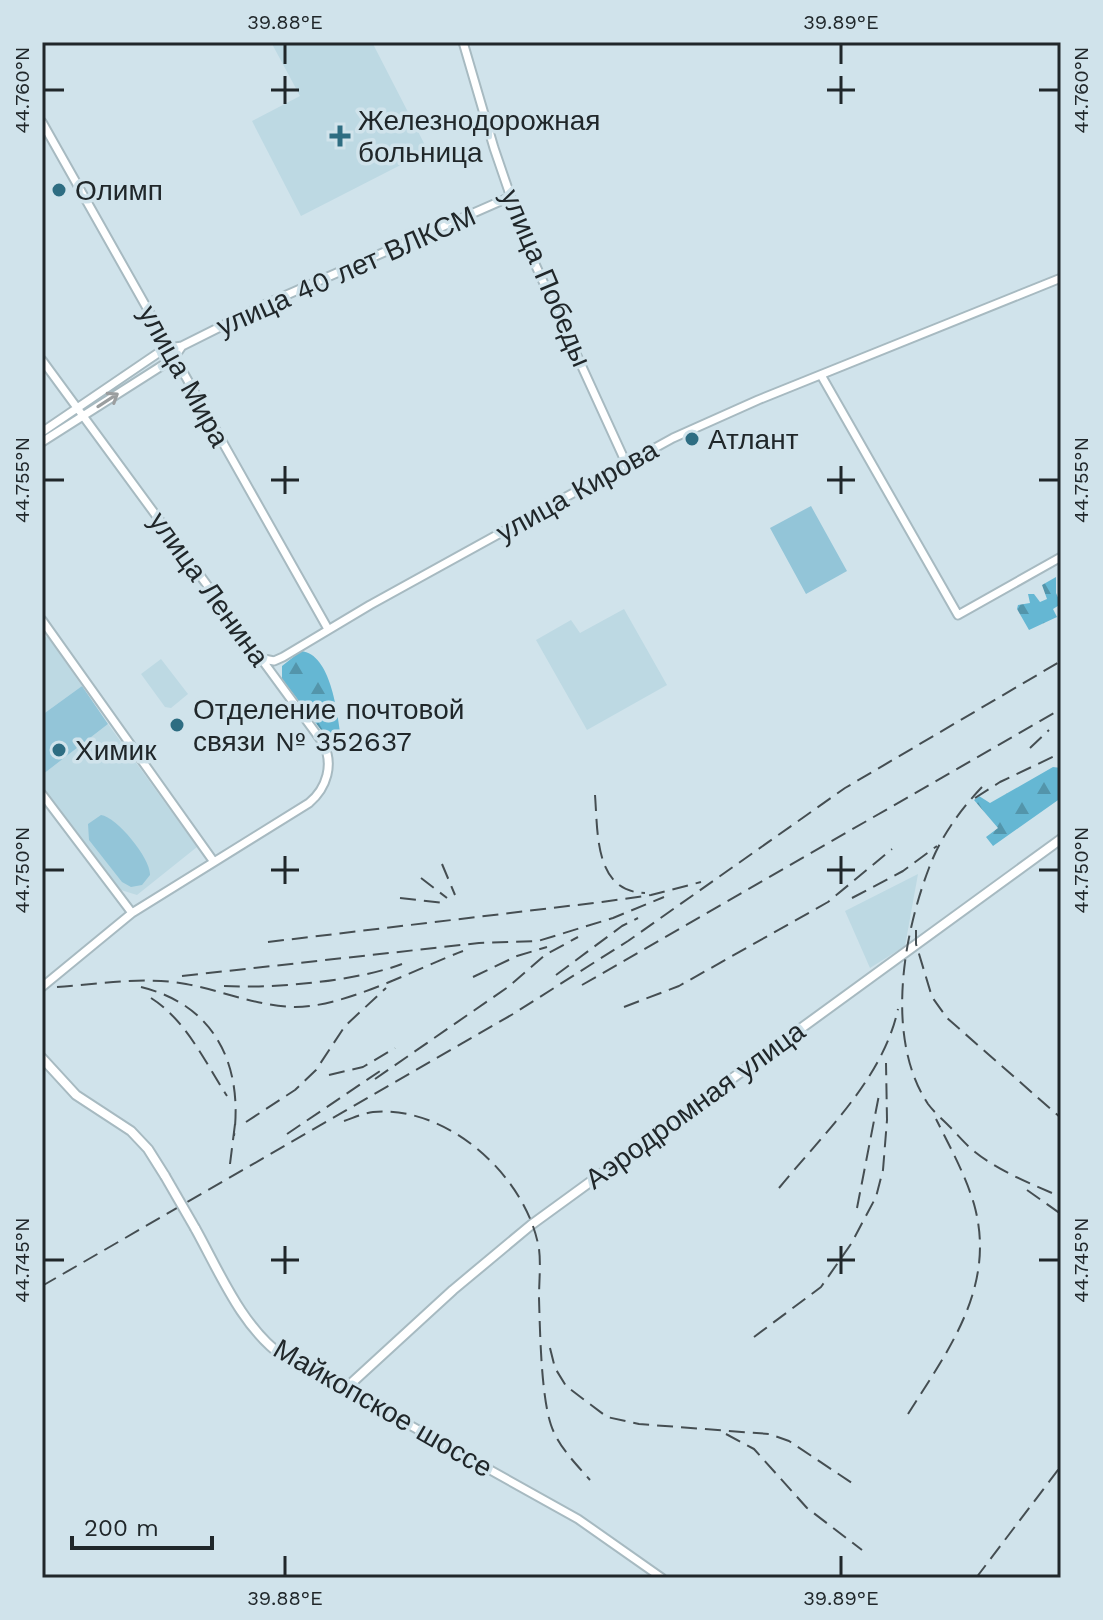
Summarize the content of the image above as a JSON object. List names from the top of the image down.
{
  "streets": {
    "main road": ["Аэродромная улица", "Майкопское шоссе"],
    "street": [
      "улица 40 лет ВЛКСМ",
      "улица Победы",
      "улица Мира",
      "улица Кирова",
      "улица Ленина"
    ]
  },
  "crossings": [
    ["улица 40 лет ВЛКСМ", "улица Победы"],
    ["улица 40 лет ВЛКСМ", "улица Мира"],
    ["улица 40 лет ВЛКСМ", "улица Ленина"],
    ["улица Победы", "улица Кирова"],
    ["улица Мира", "улица Кирова"],
    ["улица Кирова", "улица Ленина"],
    ["Аэродромная улица", "Майкопское шоссе"]
  ],
  "places": {
    "health": ["Железнодорожная больница"],
    "other": [
      "Олимп",
      "Атлант",
      "Отделение почтовой связи № 352637",
      "Химик"
    ]
  },
  "scale_bar": "200 m",
  "coordinates": [
    "39.88°E",
    "39.89°E",
    "44.760°N",
    "44.755°N",
    "44.750°N",
    "44.745°N"
  ]
}
